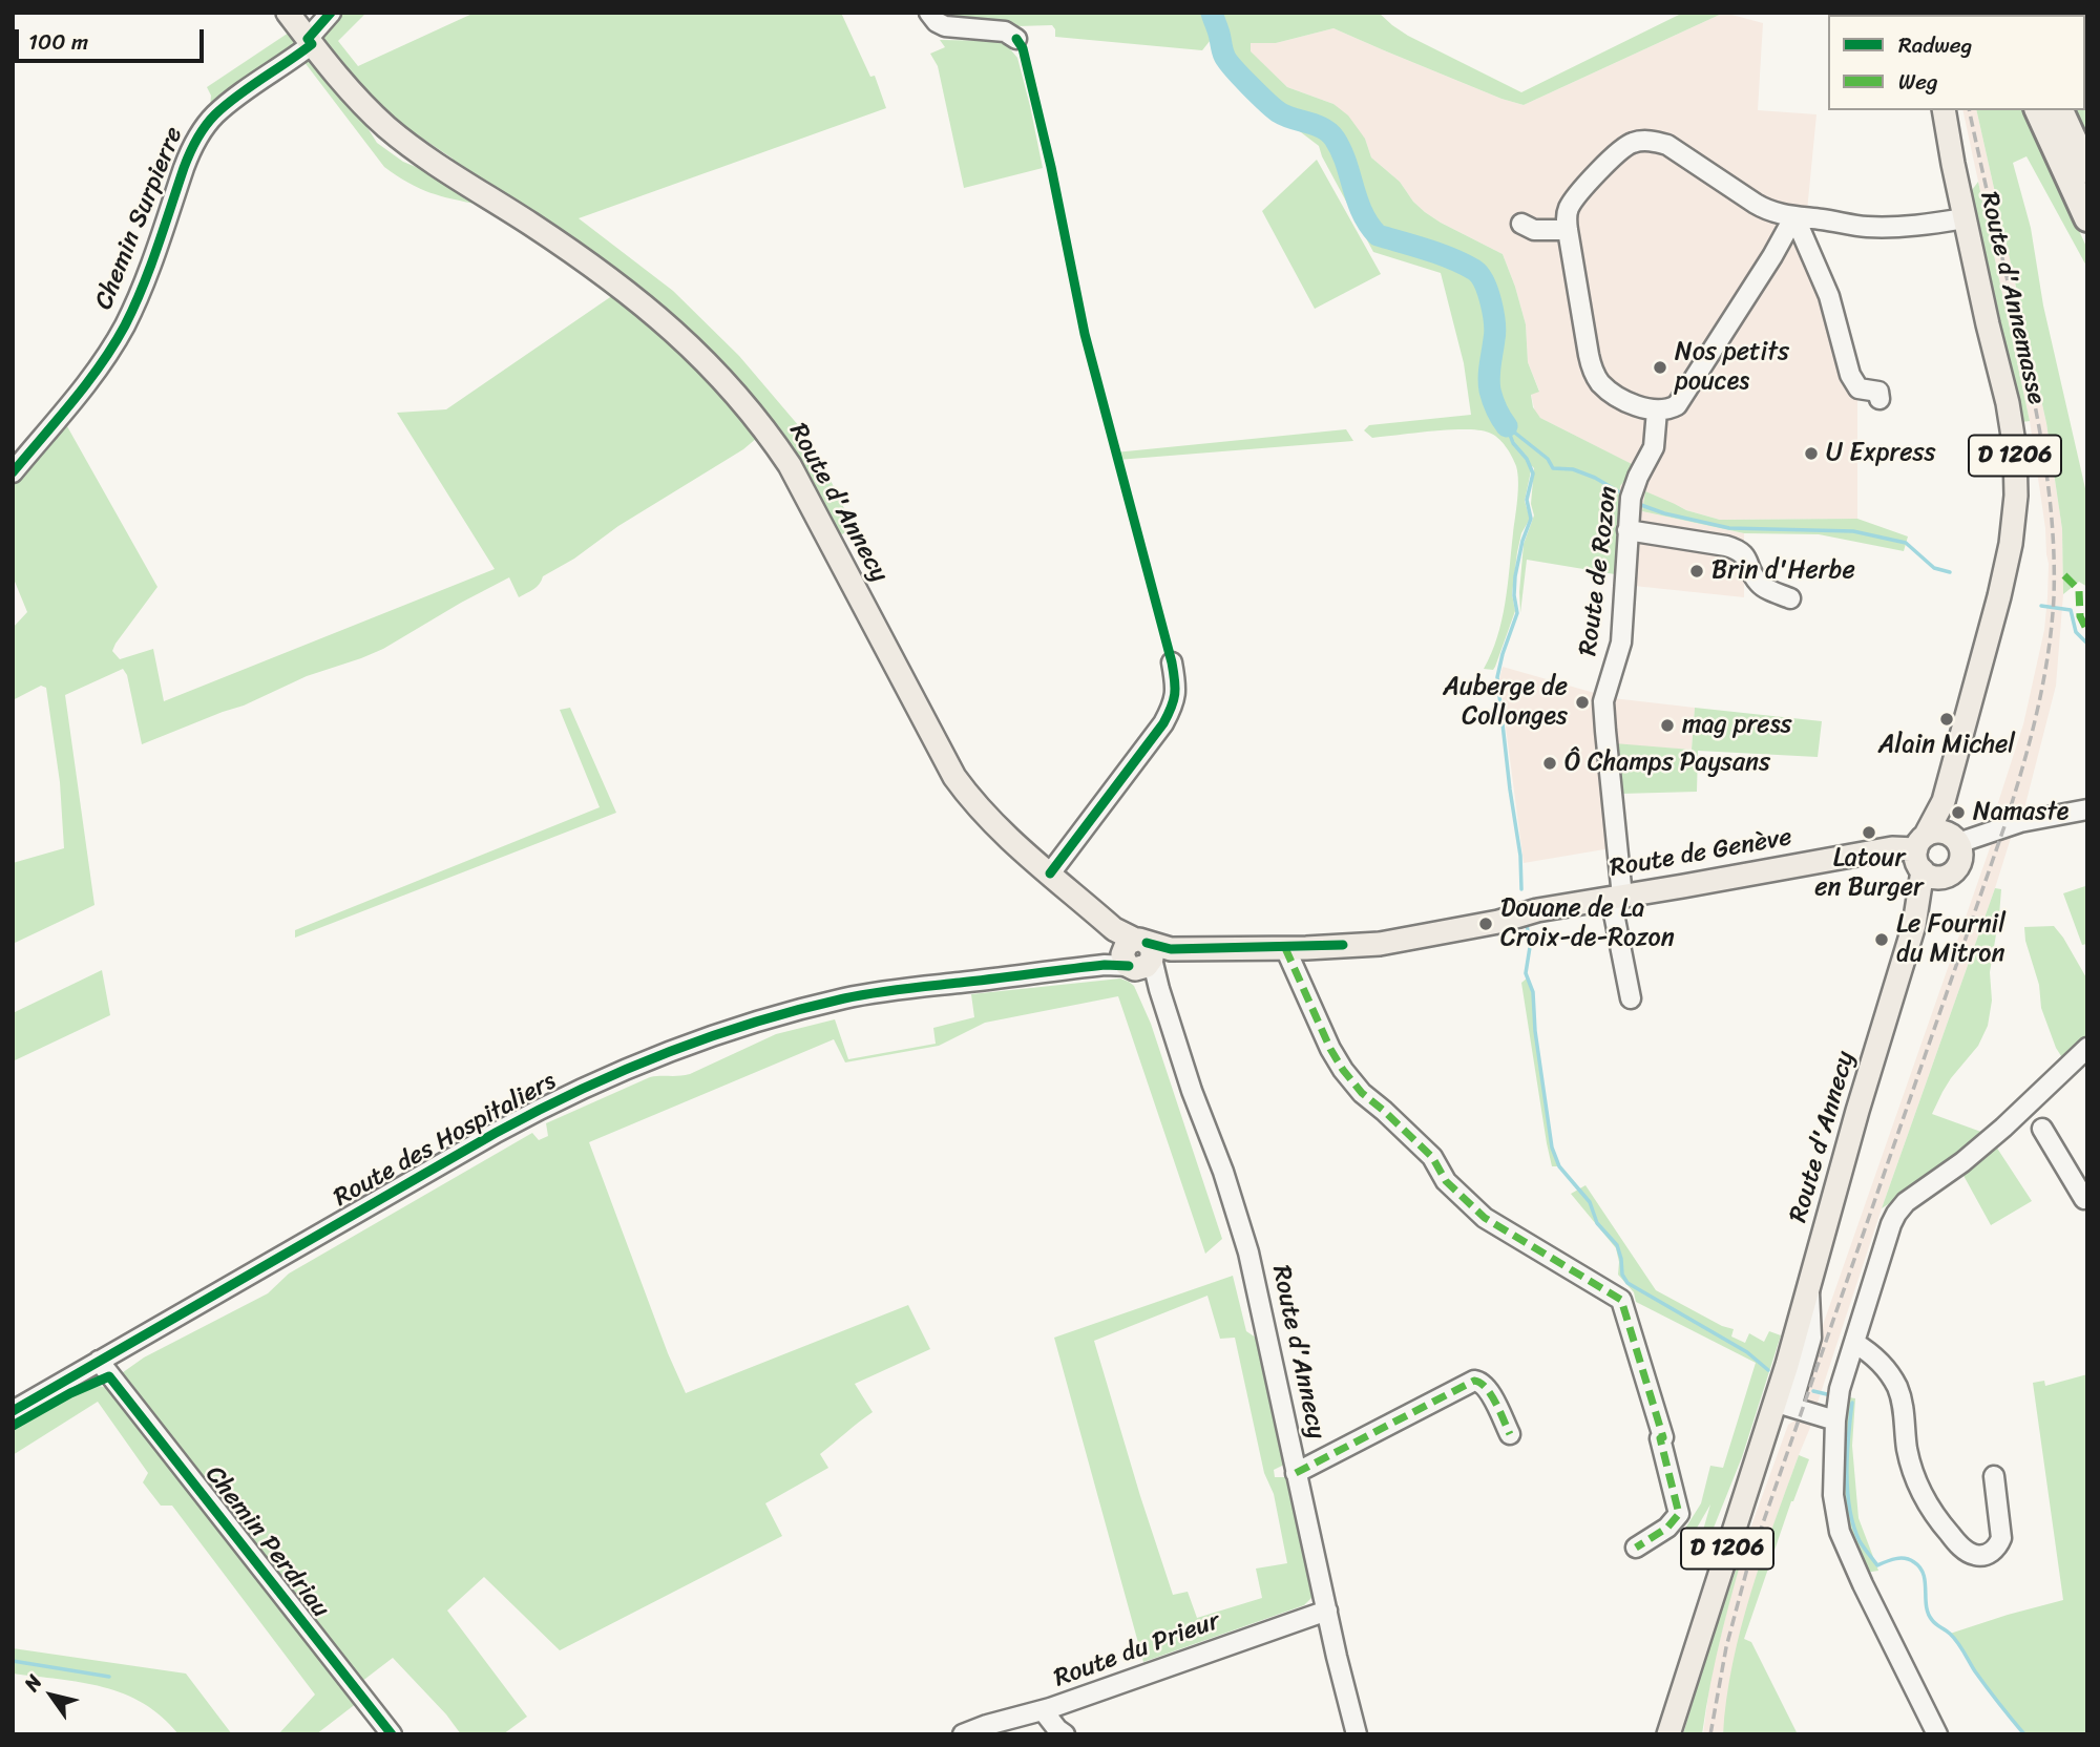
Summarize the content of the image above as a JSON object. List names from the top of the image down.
{
  "streets": {
    "main road": [
      "Route d'Annemasse",
      "D 1206",
      "Route d'Annecy",
      "Route de Genève"
    ],
    "street": [
      "Chemin Surpierre",
      "Route de Rozon",
      "Route des Hospitaliers",
      "Chemin Perdriau",
      "Route du Prieur"
    ]
  },
  "crossings": [
    ["Chemin Surpierre", "Route d'Annecy"],
    ["Route d'Annemasse", "Route d'Annecy"],
    ["Route d'Annemasse", "Route de Genève"],
    ["D 1206", "Route d'Annecy"],
    ["Route d'Annecy", "Route de Genève"],
    ["Route d'Annecy", "Route des Hospitaliers"],
    ["Route d'Annecy", "Route du Prieur"],
    ["Route de Rozon", "Route de Genève"],
    ["Route de Genève", "Route des Hospitaliers"],
    ["Route des Hospitaliers", "Chemin Perdriau"]
  ],
  "places": [
    "Nos petits pouces",
    "U Express",
    "Brin d'Herbe",
    "Auberge de Collonges",
    "Alain Michel",
    "mag press",
    "Ô Champs Paysans",
    "Namaste",
    "Latour en Burger",
    "Douane de La Croix-de-Rozon",
    "Le Fournil du Mitron"
  ],
  "legend": ["Radweg", "Weg"],
  "scale_bar": "100 m",
  "north": "top left"
}
